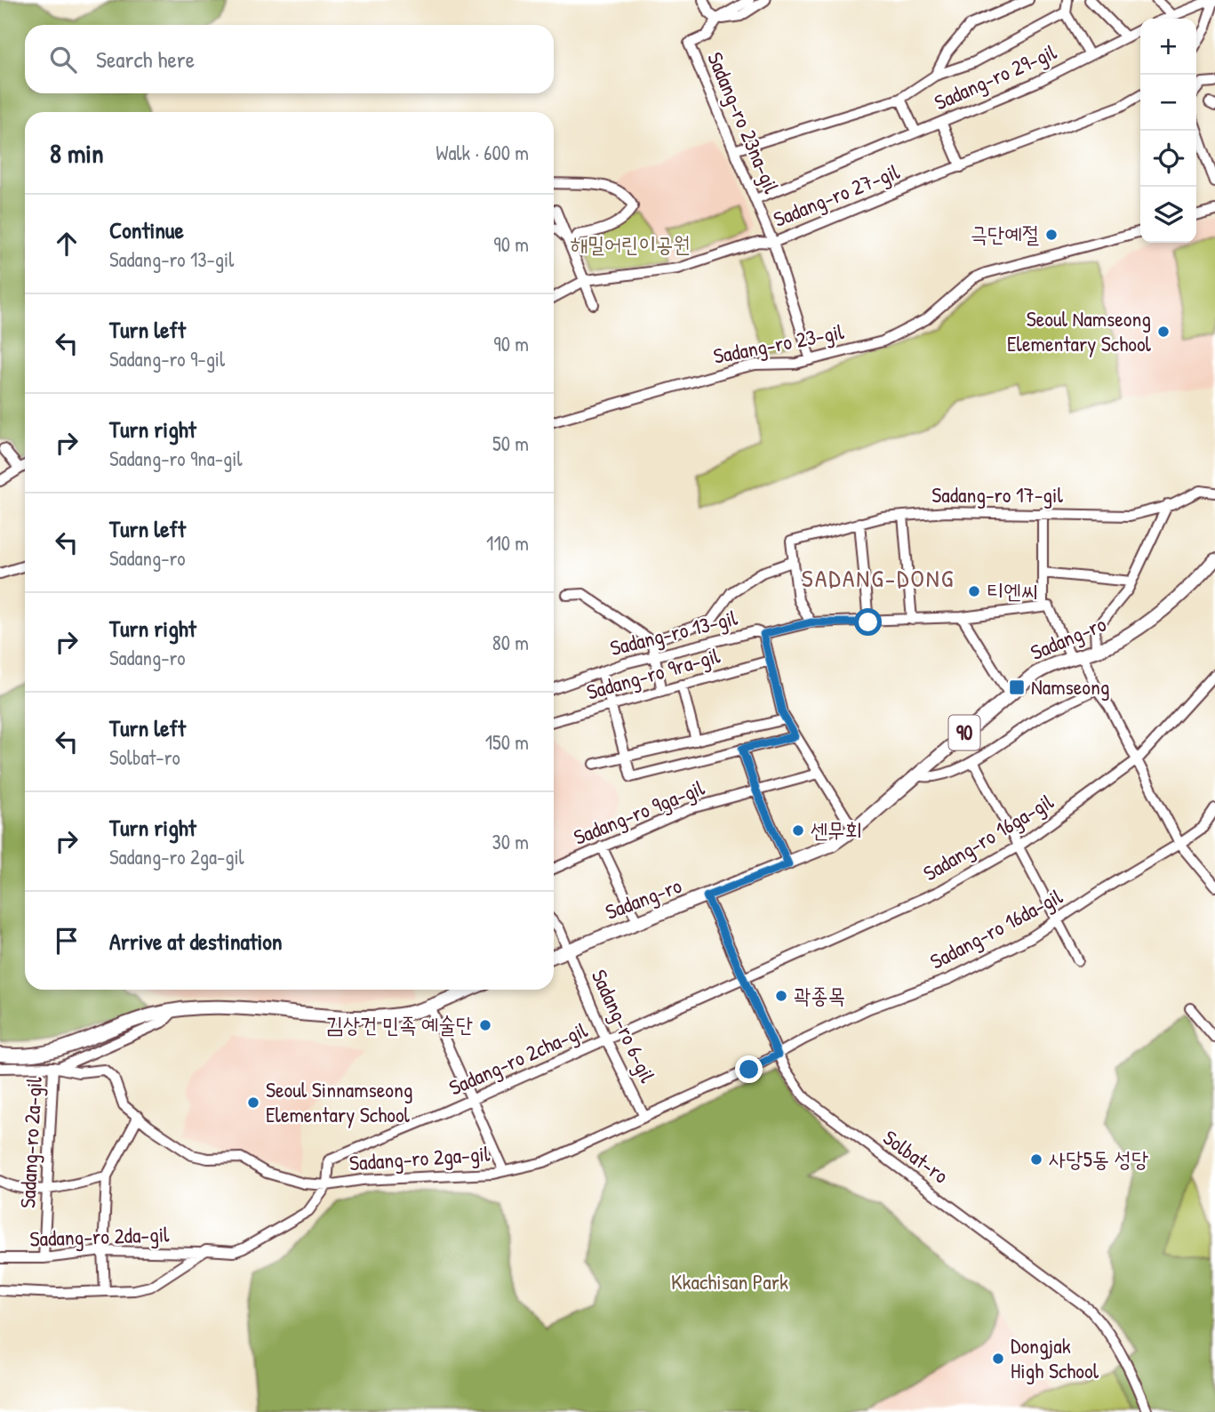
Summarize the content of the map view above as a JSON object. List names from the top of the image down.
{
  "streets": {
    "main road": ["Sadang-ro", "90"],
    "street": [
      "Sadang-ro 29-gil",
      "Sadang-ro 23na-gil",
      "Sadang-ro 27-gil",
      "Sadang-ro 23-gil",
      "Sadang-ro 17-gil",
      "Sadang-ro 13-gil",
      "Sadang-ro 9ra-gil",
      "Sadang-ro 9ga-gil",
      "Sadang-ro 16ga-gil",
      "Sadang-ro 16da-gil",
      "Sadang-ro 6-gil",
      "Sadang-ro 2cha-gil",
      "Sadang-ro 2a-gil",
      "Solbat-ro",
      "Sadang-ro 2ga-gil",
      "Sadang-ro 2da-gil"
    ]
  },
  "crossings": [
    ["Sadang-ro 29-gil", "Sadang-ro 23na-gil"],
    ["Sadang-ro 23na-gil", "Sadang-ro 27-gil"],
    ["Sadang-ro 23na-gil", "Sadang-ro 23-gil"],
    ["Sadang-ro", "Sadang-ro 6-gil"],
    ["Sadang-ro", "Solbat-ro"],
    ["Sadang-ro 16ga-gil", "Sadang-ro 2cha-gil"],
    ["Sadang-ro 16ga-gil", "Solbat-ro"],
    ["Sadang-ro 16da-gil", "Solbat-ro"],
    ["Sadang-ro 16da-gil", "Sadang-ro 2ga-gil"],
    ["Sadang-ro 6-gil", "Sadang-ro 2cha-gil"],
    ["Sadang-ro 6-gil", "Sadang-ro 2ga-gil"],
    ["Sadang-ro 2cha-gil", "Solbat-ro"],
    ["Sadang-ro 2cha-gil", "Sadang-ro 2ga-gil"],
    ["Sadang-ro 2a-gil", "Sadang-ro 2da-gil"],
    ["Solbat-ro", "Sadang-ro 2ga-gil"],
    ["Sadang-ro 2ga-gil", "Sadang-ro 2da-gil"]
  ],
  "districts": ["SADANG-DONG"],
  "parks": ["해밀어린이공원", "Kkachisan Park"],
  "places": {
    "other": [
      "극단예절",
      "Seoul Namseong Elementary School",
      "티엔씨",
      "센무회",
      "곽종목",
      "김상건 민족 예술단",
      "Seoul Sinnamseong Elementary School",
      "사당5동 성당",
      "Dongjak High School"
    ],
    "transit": ["Namseong"]
  },
  "page": {
    "map_buttons": ["+", "−"],
    "search": "Search here",
    "heading": ["8 min", "Walk · 600 m"],
    "list": [
      ["Continue", "Sadang-ro 13-gil", "90 m"],
      ["Turn left", "Sadang-ro 9-gil", "90 m"],
      ["Turn right", "Sadang-ro 9na-gil", "50 m"],
      ["Turn left", "Sadang-ro", "110 m"],
      ["Turn right", "Sadang-ro", "80 m"],
      ["Turn left", "Solbat-ro", "150 m"],
      ["Turn right", "Sadang-ro 2ga-gil", "30 m"],
      "Arrive at destination"
    ]
  }
}
